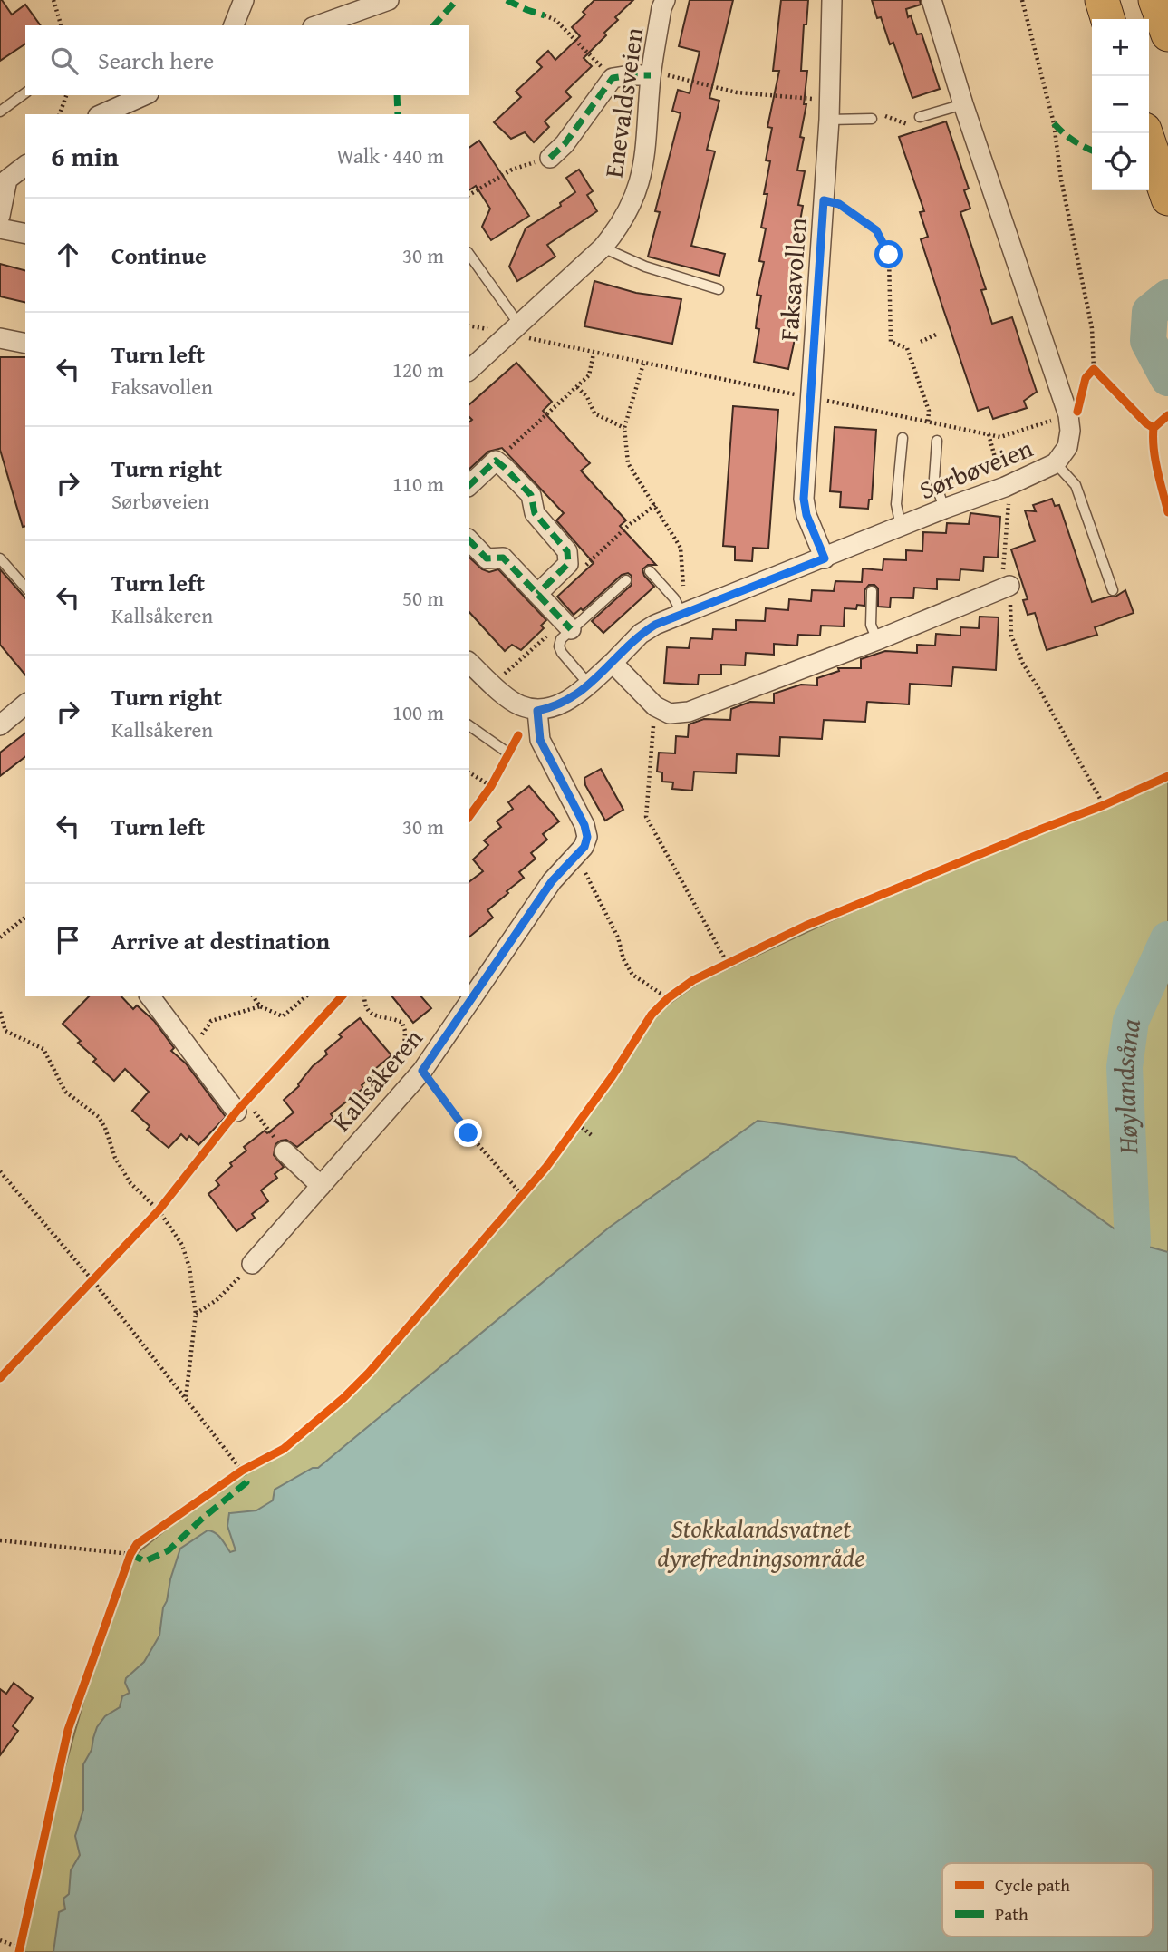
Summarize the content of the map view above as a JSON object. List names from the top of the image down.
{
  "streets": {
    "street": [
      "Enevaldsveien",
      "Faksavollen",
      "Sørbøveien",
      "Kallsåkeren"
    ]
  },
  "crossings": [
    ["Faksavollen", "Sørbøveien"],
    ["Sørbøveien", "Kallsåkeren"]
  ],
  "water": ["Høylandsåna"],
  "parks": ["Stokkalandsvatnet dyrefredningsområde"],
  "legend": ["Cycle path", "Path"],
  "page": {
    "map_buttons": ["+", "−"],
    "search": "Search here",
    "heading": ["6 min", "Walk · 440 m"],
    "list": [
      ["Continue", "30 m"],
      ["Turn left", "Faksavollen", "120 m"],
      ["Turn right", "Sørbøveien", "110 m"],
      ["Turn left", "Kallsåkeren", "50 m"],
      ["Turn right", "Kallsåkeren", "100 m"],
      ["Turn left", "30 m"],
      "Arrive at destination"
    ]
  }
}
